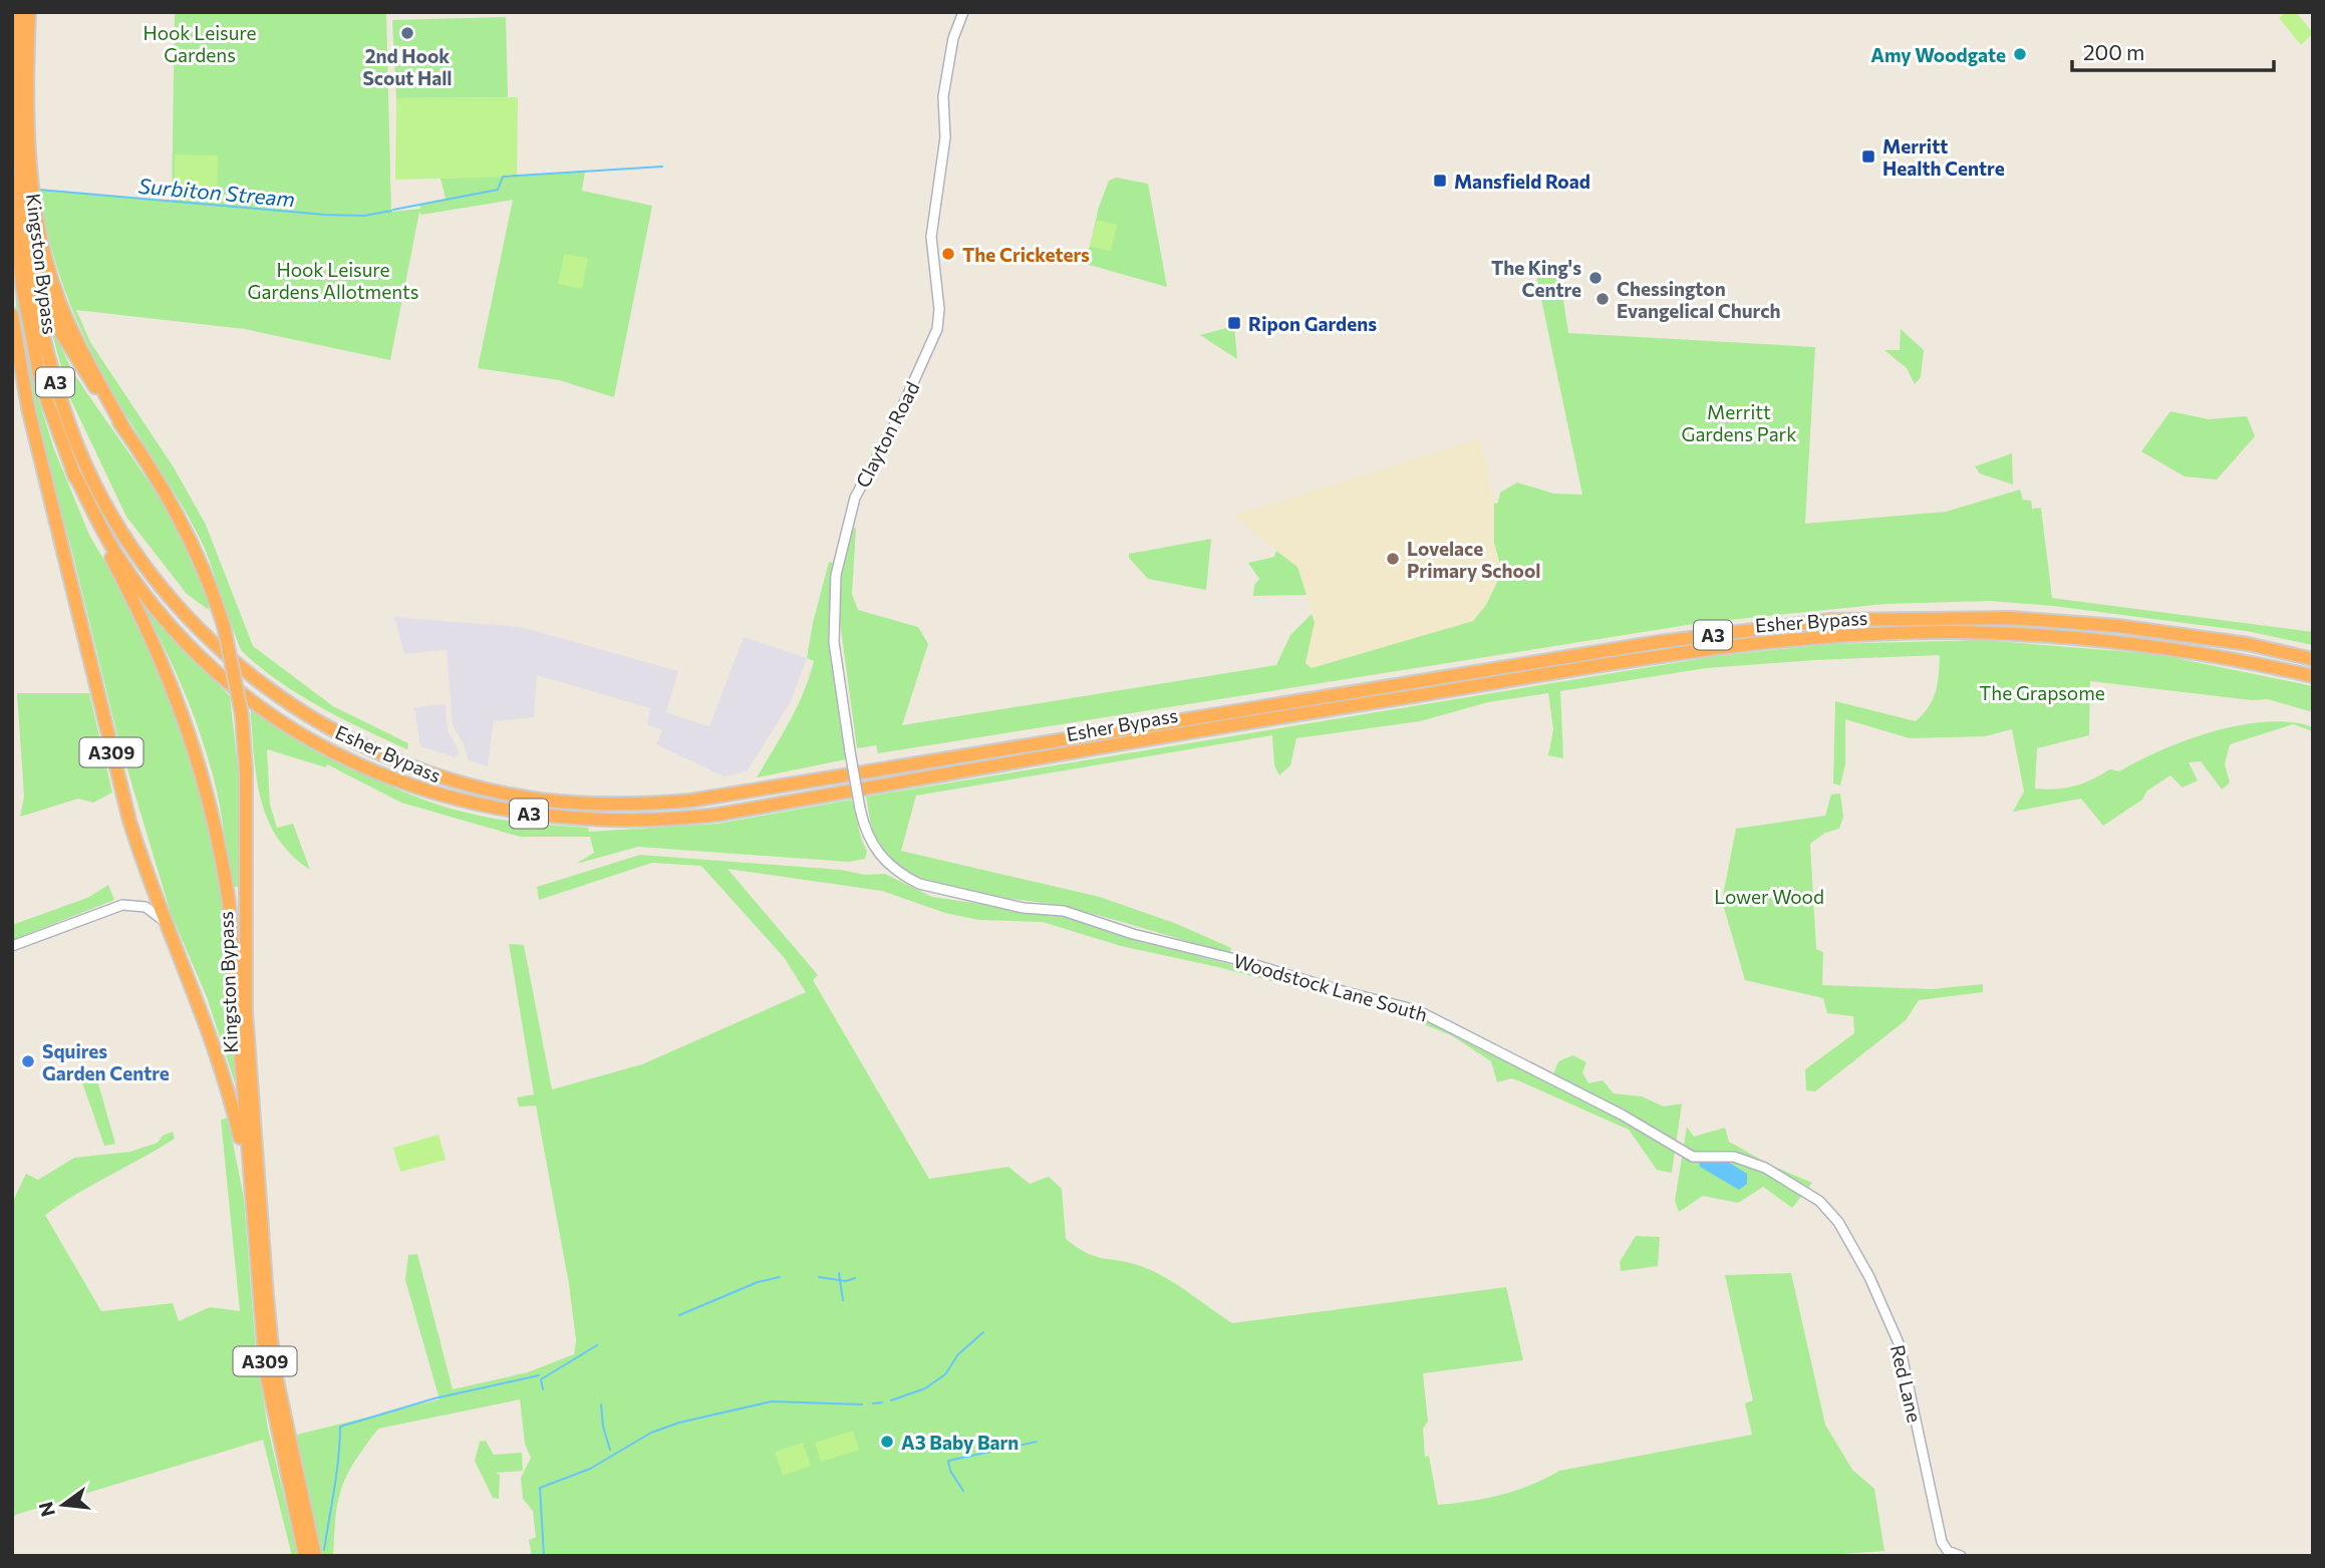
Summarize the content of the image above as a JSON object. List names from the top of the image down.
{
  "streets": {
    "highway": [
      "Kingston Bypass",
      "A3",
      "Esher Bypass",
      "A309"
    ],
    "street": ["Clayton Road", "Woodstock Lane South", "Red Lane"]
  },
  "crossings": [
    ["Kingston Bypass", "A3"],
    ["Kingston Bypass", "Esher Bypass"],
    ["Kingston Bypass", "A309"],
    ["A3", "Esher Bypass"],
    ["A3", "A309"],
    ["Clayton Road", "Woodstock Lane South"],
    ["Esher Bypass", "A309"],
    ["Woodstock Lane South", "Red Lane"]
  ],
  "water": ["Surbiton Stream"],
  "parks": [
    "Hook Leisure Gardens",
    "Hook Leisure Gardens Allotments",
    "Merritt Gardens Park",
    "The Grapsome",
    "Lower Wood"
  ],
  "places": {
    "other": [
      "2nd Hook Scout Hall",
      "Amy Woodgate",
      "The Cricketers",
      "The King's Centre",
      "Chessington Evangelical Church",
      "Lovelace Primary School",
      "Squires Garden Centre",
      "A3 Baby Barn"
    ],
    "transit": ["Merritt Health Centre", "Mansfield Road", "Ripon Gardens"]
  },
  "scale_bar": "200 m",
  "north": "left"
}
